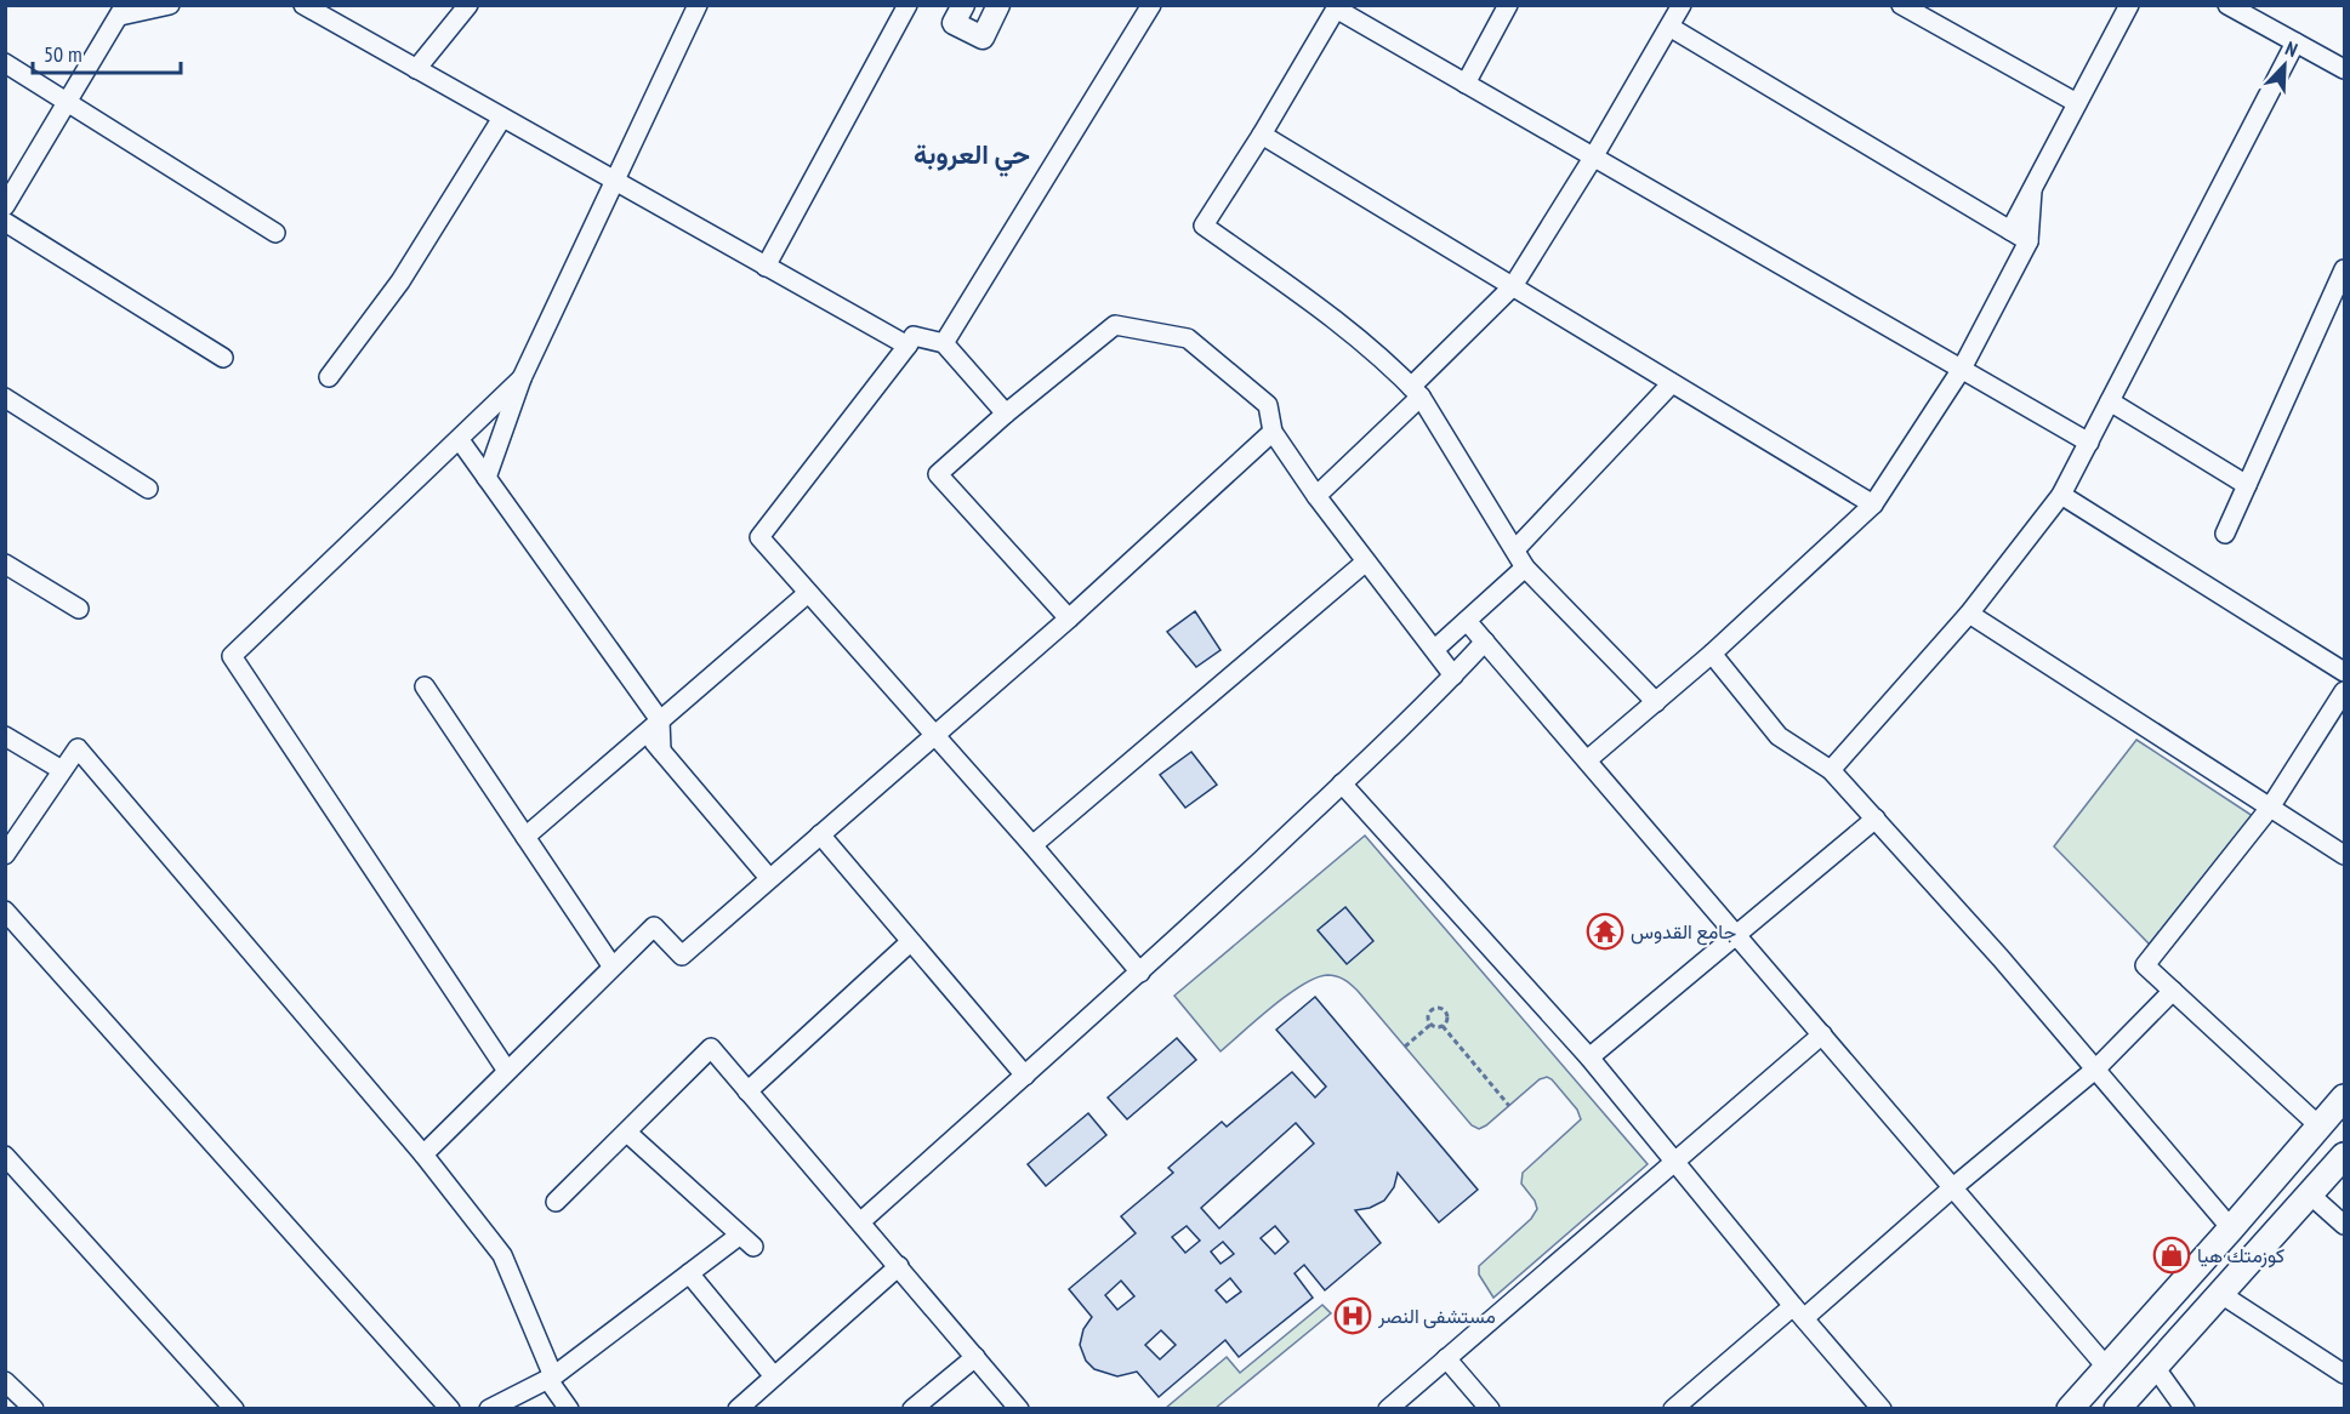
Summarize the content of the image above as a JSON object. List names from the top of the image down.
{
  "districts": ["حي العروبة"],
  "places": {
    "temple": ["جامع القدوس"],
    "shop": ["كوزمتك هيا"],
    "hospital": ["مستشفى النصر"]
  },
  "scale_bar": "50 m",
  "north": "top right"
}
